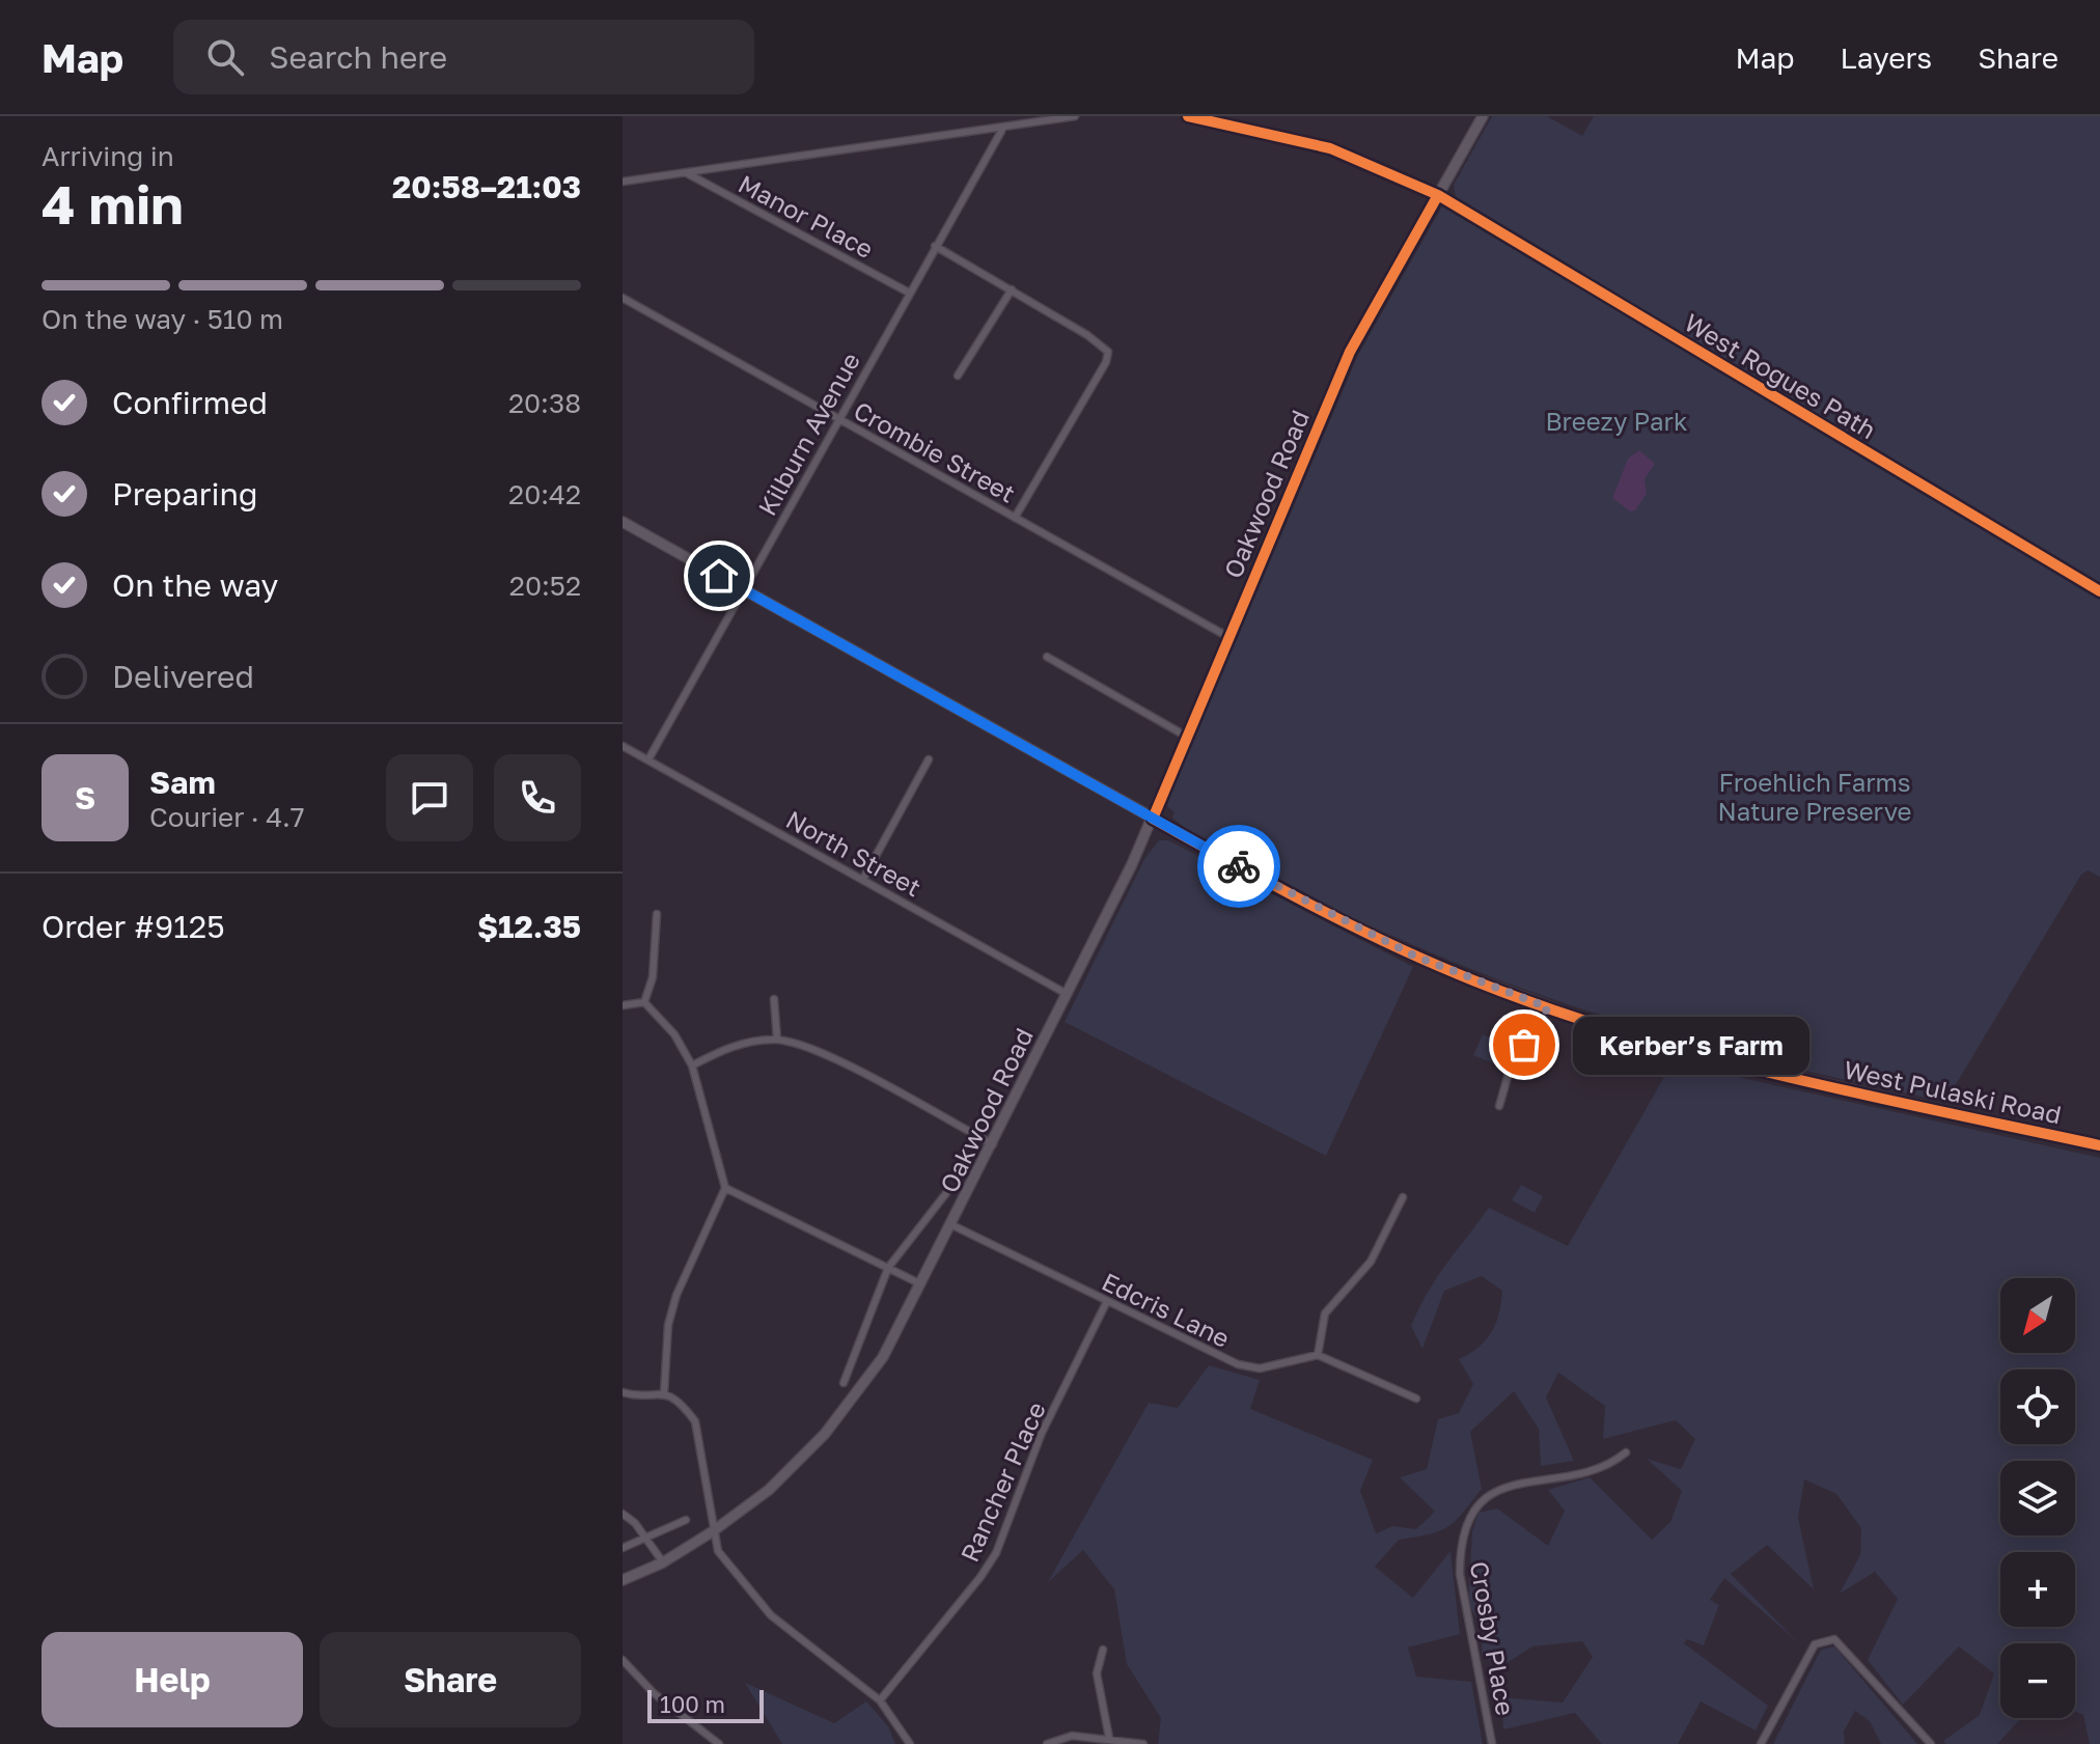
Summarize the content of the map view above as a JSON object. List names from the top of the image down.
{
  "streets": {
    "main road": ["West Rogues Path", "Oakwood Road", "West Pulaski Road"],
    "street": [
      "Manor Place",
      "Kilburn Avenue",
      "Crombie Street",
      "North Street",
      "Edcris Lane",
      "Rancher Place",
      "Crosby Place"
    ]
  },
  "crossings": [
    ["Manor Place", "Kilburn Avenue"],
    ["West Rogues Path", "Oakwood Road"],
    ["Kilburn Avenue", "Crombie Street"],
    ["Kilburn Avenue", "North Street"],
    ["Kilburn Avenue", "West Pulaski Road"],
    ["Crombie Street", "Oakwood Road"],
    ["Oakwood Road", "North Street"],
    ["Oakwood Road", "West Pulaski Road"],
    ["Oakwood Road", "Edcris Lane"],
    ["Edcris Lane", "Rancher Place"]
  ],
  "parks": ["Breezy Park", "Froehlich Farms Nature Preserve"],
  "places": ["Kerber’s Farm"],
  "scale_bar": "100 m",
  "north": "bottom left",
  "page": {
    "header": "Map",
    "search": "Search here",
    "nav": ["Map", "Layers", "Share"],
    "heading": ["4 min", "Arriving in", "20:58–21:03"],
    "panel": [
      "Sam",
      "Courier · 4.7",
      "Order #9125",
      "$12.35"
    ],
    "bar": "On the way · 510 m",
    "list": [
      ["Confirmed", "20:38"],
      ["Preparing", "20:42"],
      ["On the way", "20:52"],
      "Delivered"
    ],
    "round": "S",
    "bubble": "Kerber’s Farm",
    "map_buttons": ["+", "−"],
    "buttons": ["Help", "Share"],
    "scale": "100 m"
  }
}
